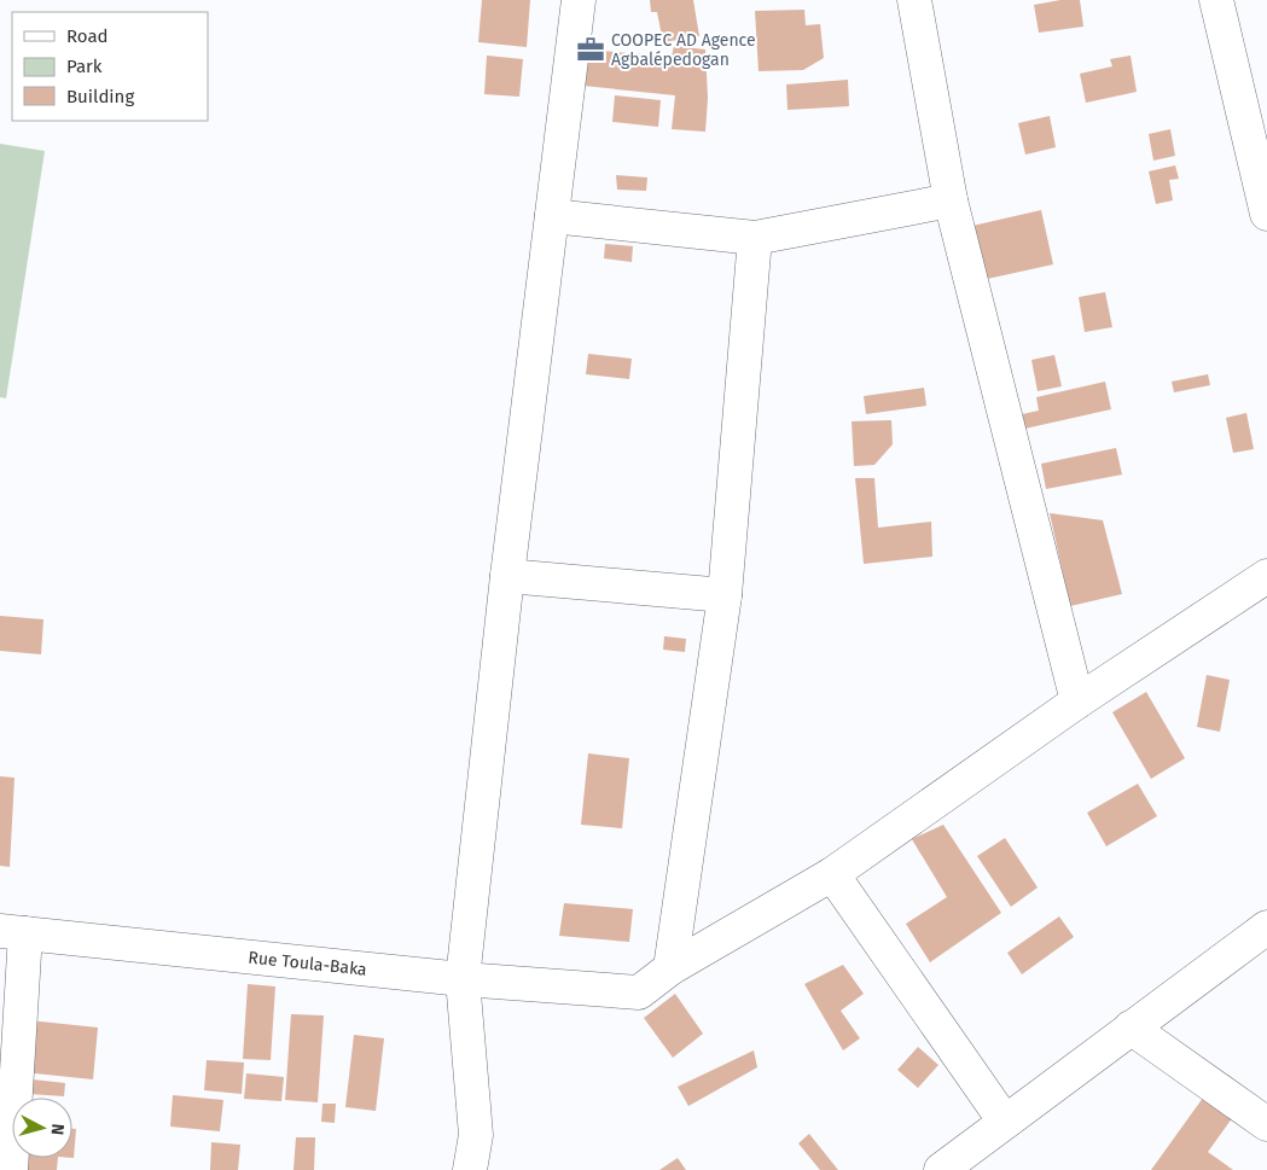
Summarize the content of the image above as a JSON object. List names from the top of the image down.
{
  "streets": {
    "street": ["Rue Toula-Baka"]
  },
  "places": {
    "office": ["COOPEC AD Agence Agbalépedogan"]
  },
  "legend": ["Road", "Park", "Building"],
  "north": "right"
}
